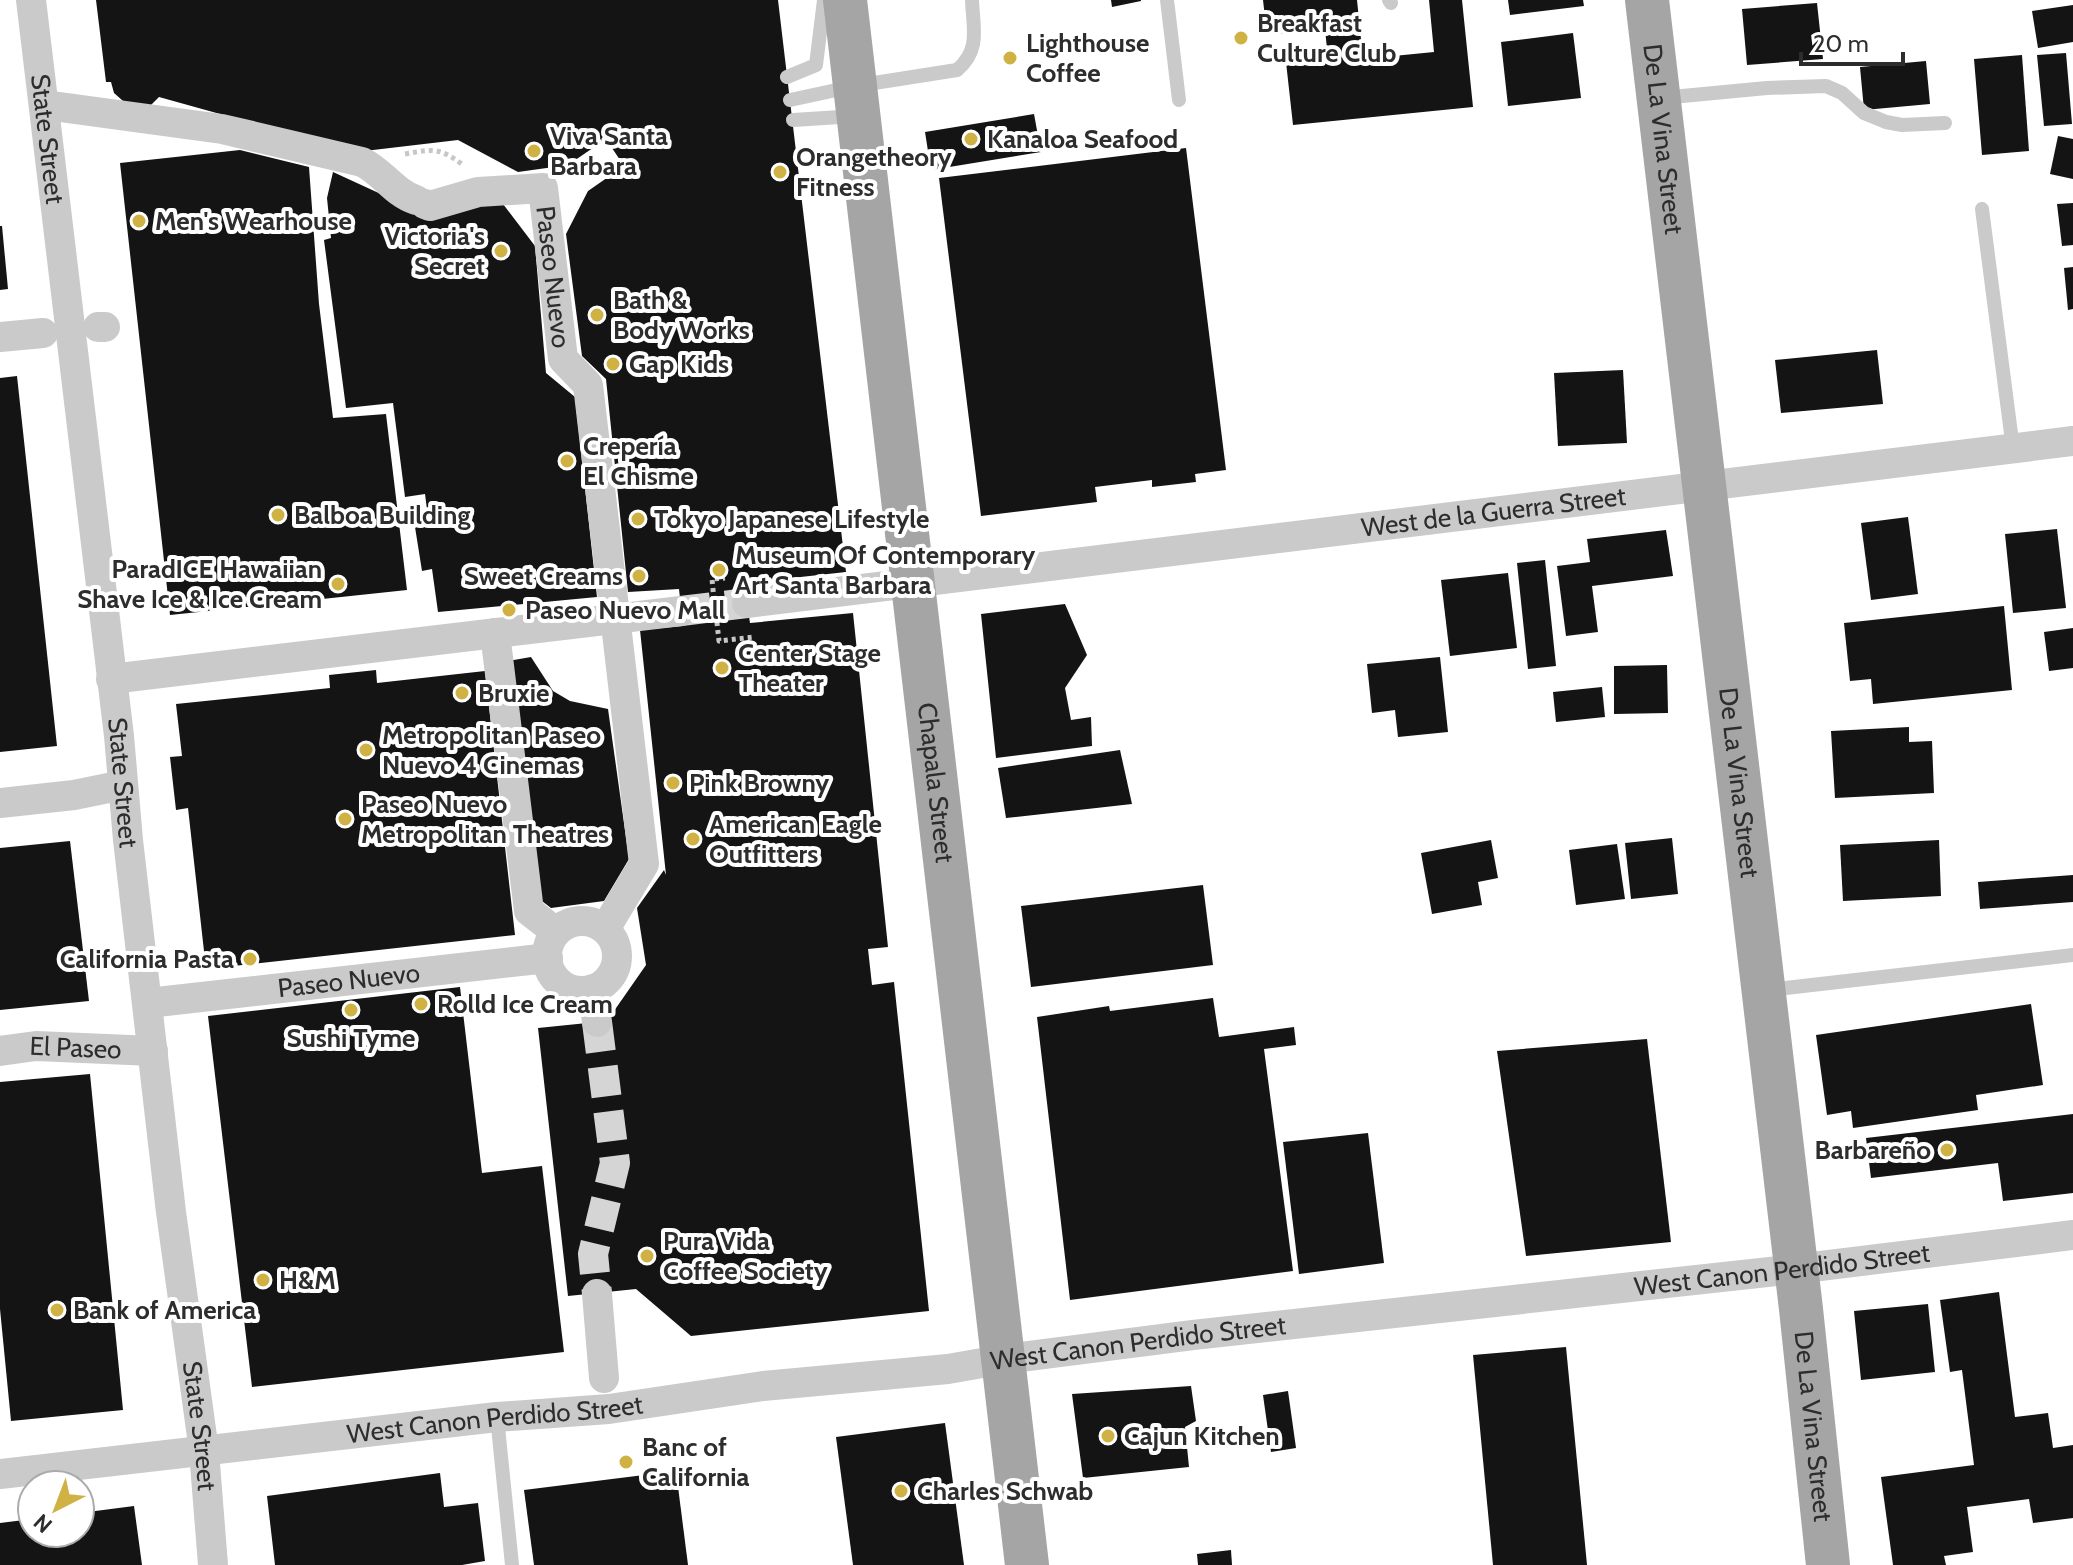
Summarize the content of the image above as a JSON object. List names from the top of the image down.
{
  "streets": {
    "main road": ["De La Vina Street", "Chapala Street"],
    "street": [
      "State Street",
      "Paseo Nuevo",
      "West de la Guerra Street",
      "El Paseo",
      "West Canon Perdido Street"
    ]
  },
  "crossings": [
    ["State Street", "Paseo Nuevo"],
    ["State Street", "El Paseo"],
    ["State Street", "West Canon Perdido Street"],
    ["De La Vina Street", "West de la Guerra Street"],
    ["De La Vina Street", "West Canon Perdido Street"],
    ["West de la Guerra Street", "Chapala Street"],
    ["Chapala Street", "West Canon Perdido Street"]
  ],
  "places": [
    "Breakfast Culture Club",
    "Lighthouse Coffee",
    "Kanaloa Seafood",
    "Viva Santa Barbara",
    "Orangetheory Fitness",
    "Men's Wearhouse",
    "Victoria's Secret",
    "Bath & Body Works",
    "Gap Kids",
    "Crepería El Chisme",
    "Balboa Building",
    "Tokyo Japanese Lifestyle",
    "Museum Of Contemporary Art Santa Barbara",
    "Sweet Creams",
    "ParadICE Hawaiian Shave Ice & Ice Cream",
    "Paseo Nuevo Mall",
    "Center Stage Theater",
    "Bruxie",
    "Metropolitan Paseo Nuevo 4 Cinemas",
    "Pink Browny",
    "Paseo Nuevo Metropolitan Theatres",
    "American Eagle Outfitters",
    "California Pasta",
    "Rolld Ice Cream",
    "Sushi Tyme",
    "Barbareño",
    "Pura Vida Coffee Society",
    "H&M",
    "Bank of America",
    "Cajun Kitchen",
    "Banc of California",
    "Charles Schwab"
  ],
  "scale_bar": "20 m",
  "north": "bottom left"
}
